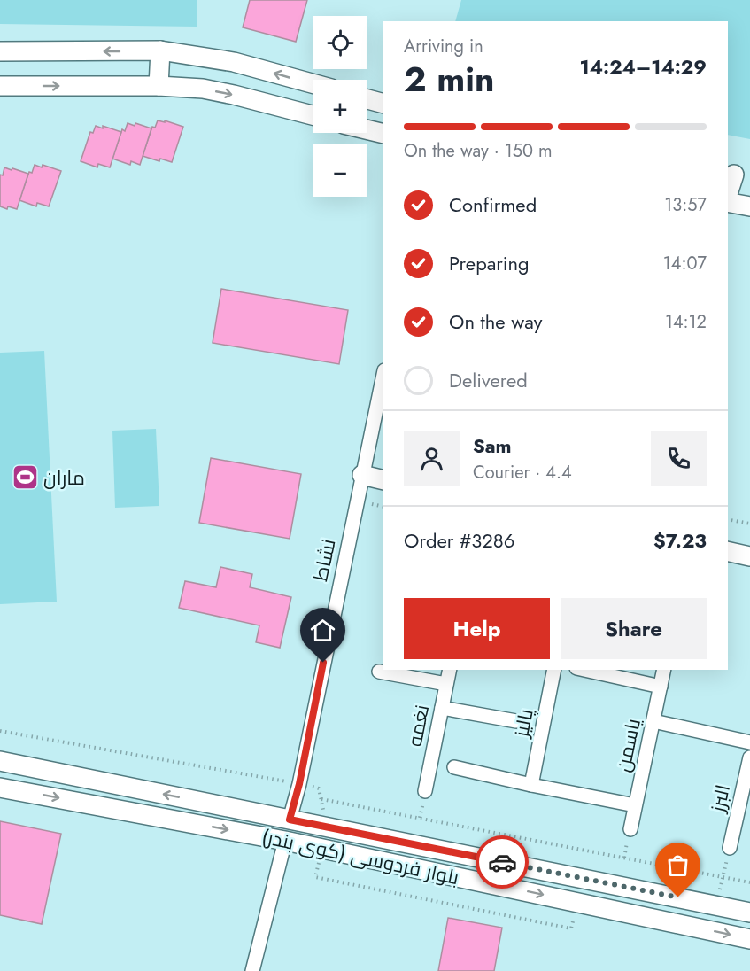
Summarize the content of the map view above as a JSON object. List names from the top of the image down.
{
  "streets": {
    "street": [
      "نشاط",
      "پالیز",
      "نغمه",
      "یاسمن",
      "البرز",
      "بلوار فردوسی (کوی بندر)"
    ]
  },
  "crossings": [
    ["نشاط", "بلوار فردوسی (کوی بندر)"]
  ],
  "places": {
    "sports": ["ماران"]
  },
  "page": {
    "map_buttons": ["+", "−"],
    "heading": ["2 min", "Arriving in", "14:24–14:29"],
    "panel": [
      "Sam",
      "Courier · 4.4",
      "Order #3286",
      "$7.23"
    ],
    "bar": "On the way · 150 m",
    "list": [
      ["Confirmed", "13:57"],
      ["Preparing", "14:07"],
      ["On the way", "14:12"],
      "Delivered"
    ],
    "buttons": ["Help", "Share"]
  }
}
